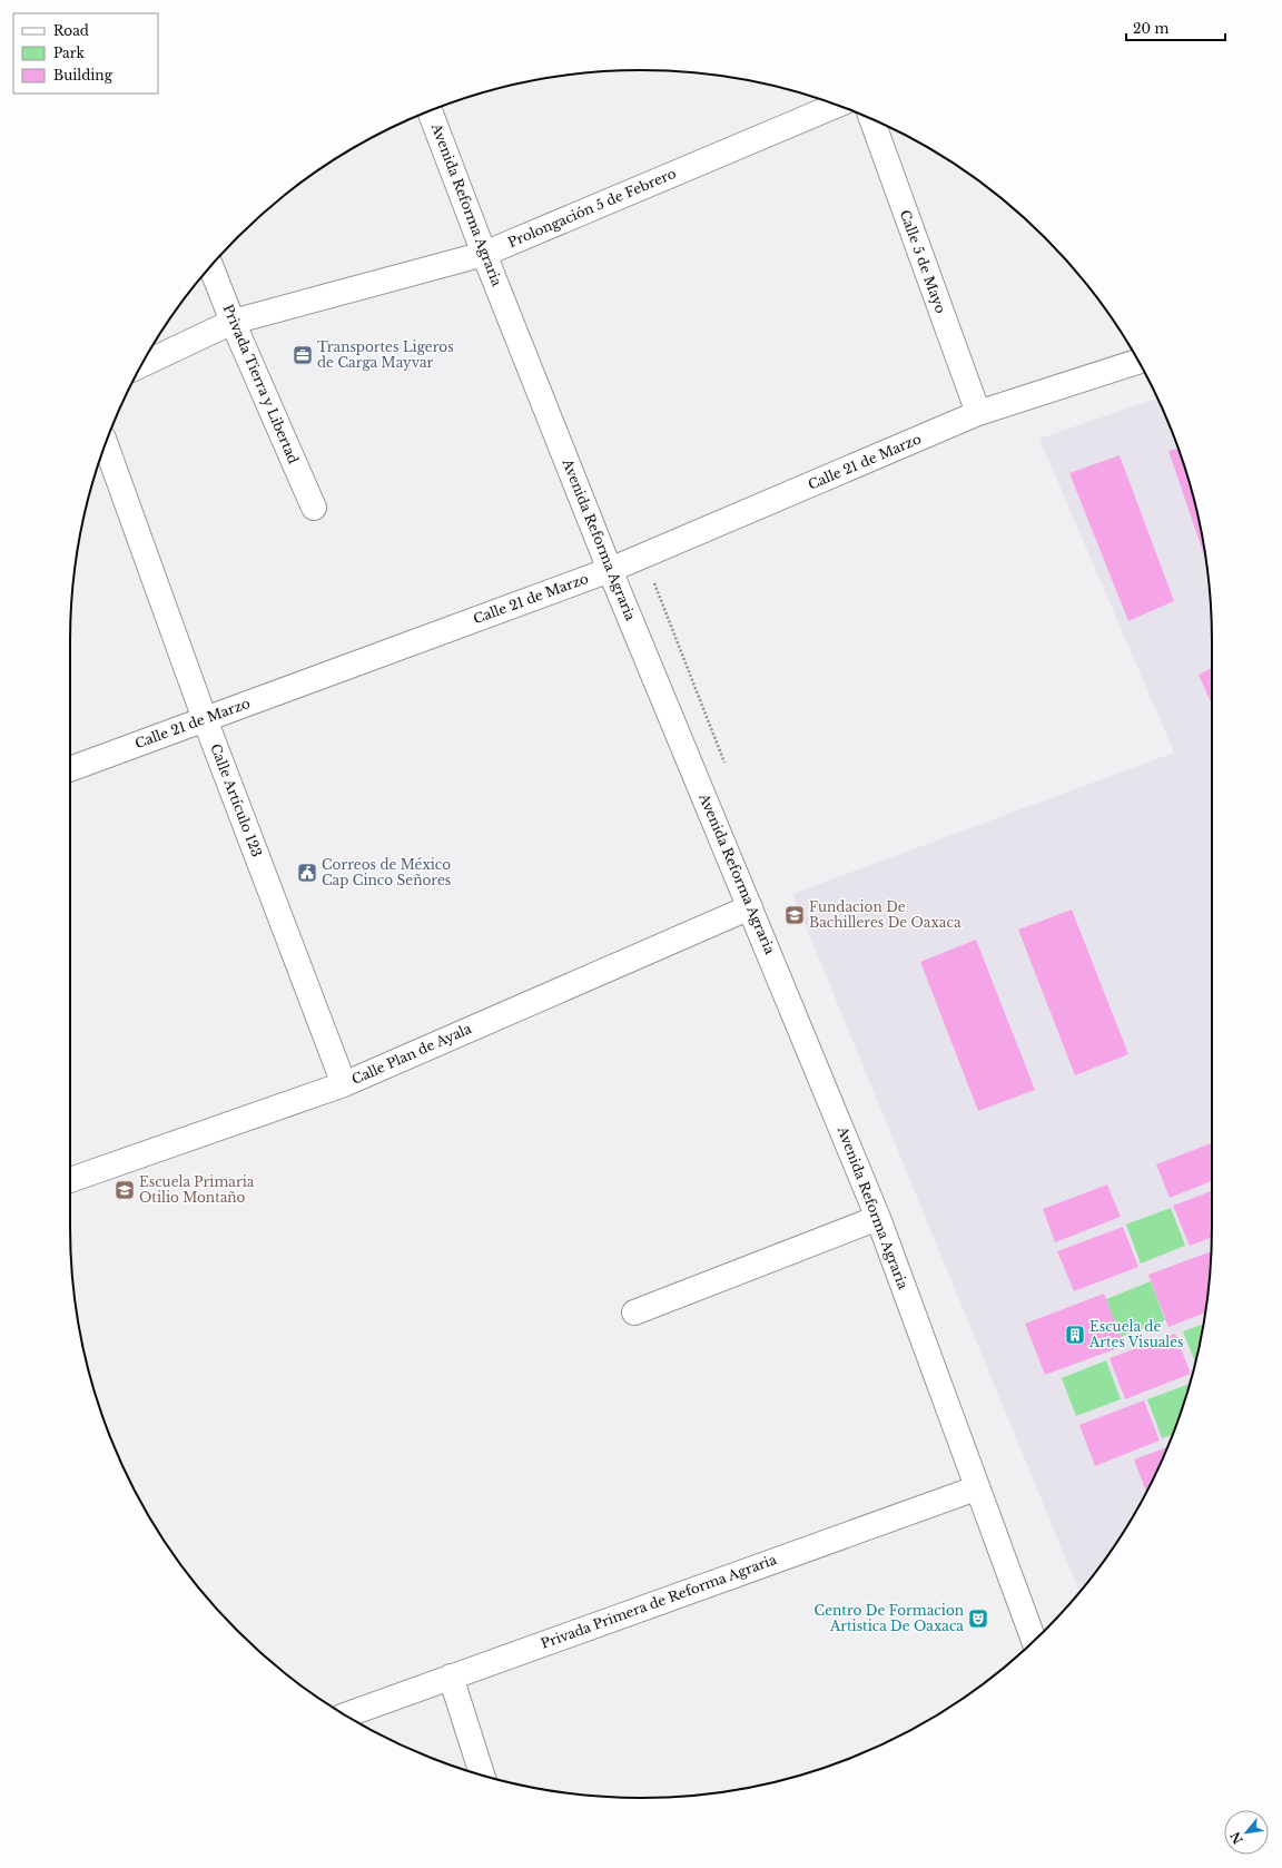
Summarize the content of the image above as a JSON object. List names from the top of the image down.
{
  "streets": {
    "street": [
      "Avenida Reforma Agraria",
      "Prolongación 5 de Febrero",
      "Calle 5 de Mayo",
      "Privada Tierra y Libertad",
      "Calle 21 de Marzo",
      "Calle Artículo 123",
      "Calle Plan de Ayala",
      "Privada Primera de Reforma Agraria"
    ]
  },
  "crossings": [
    ["Avenida Reforma Agraria", "Prolongación 5 de Febrero"],
    ["Avenida Reforma Agraria", "Calle 21 de Marzo"],
    ["Avenida Reforma Agraria", "Calle Plan de Ayala"],
    ["Avenida Reforma Agraria", "Privada Primera de Reforma Agraria"],
    ["Prolongación 5 de Febrero", "Privada Tierra y Libertad"],
    ["Calle 5 de Mayo", "Calle 21 de Marzo"],
    ["Calle 21 de Marzo", "Calle Artículo 123"],
    ["Calle Artículo 123", "Calle Plan de Ayala"]
  ],
  "places": {
    "office": ["Transportes Ligeros de Carga Mayvar"],
    "public building": ["Correos de México Cap Cinco Señores"],
    "school or university": ["Fundacion De Bachilleres De Oaxaca", "Escuela Primaria Otilio Montaño"],
    "building": ["Escuela de Artes Visuales"],
    "theatre": ["Centro De Formacion Artistica De Oaxaca"]
  },
  "legend": ["Road", "Park", "Building"],
  "scale_bar": "20 m",
  "north": "bottom left"
}
